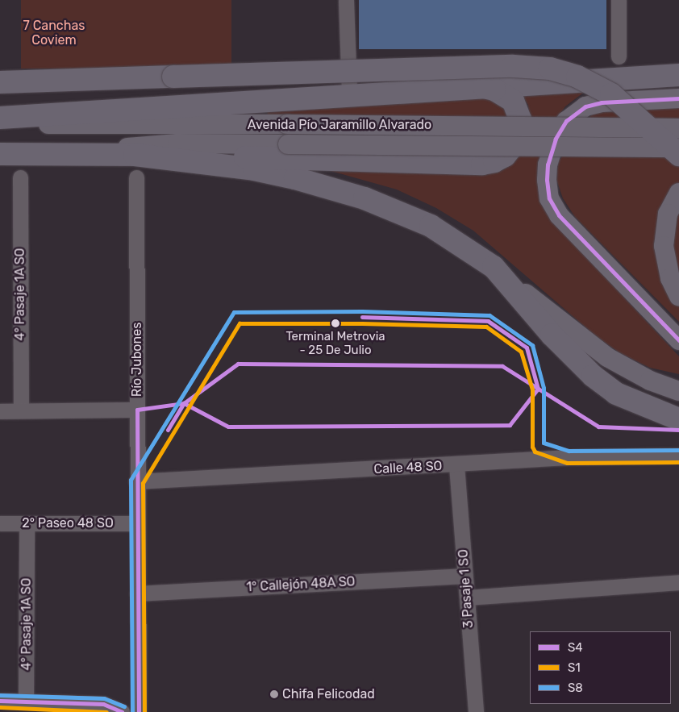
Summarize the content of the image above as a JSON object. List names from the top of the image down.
{
  "streets": {
    "main road": ["Avenida Pío Jaramillo Alvarado"],
    "street": [
      "4° Pasaje 1A SO",
      "Río Jubones",
      "Calle 48 SO",
      "2° Paseo 48 SO",
      "1° Callejón 48A SO",
      "3 Pasaje 1 SO"
    ]
  },
  "crossings": [
    ["4° Pasaje 1A SO", "2° Paseo 48 SO"],
    ["Río Jubones", "Calle 48 SO"],
    ["Río Jubones", "2° Paseo 48 SO"],
    ["Río Jubones", "1° Callejón 48A SO"],
    ["Calle 48 SO", "3 Pasaje 1 SO"],
    ["1° Callejón 48A SO", "3 Pasaje 1 SO"]
  ],
  "parks": ["7 Canchas Coviem"],
  "places": ["Terminal Metrovia - 25 De Julio", "Chifa Felicodad"],
  "lines": ["transit line S4", "transit line S8", "transit line S1"],
  "legend": ["S4", "S1", "S8"]
}
